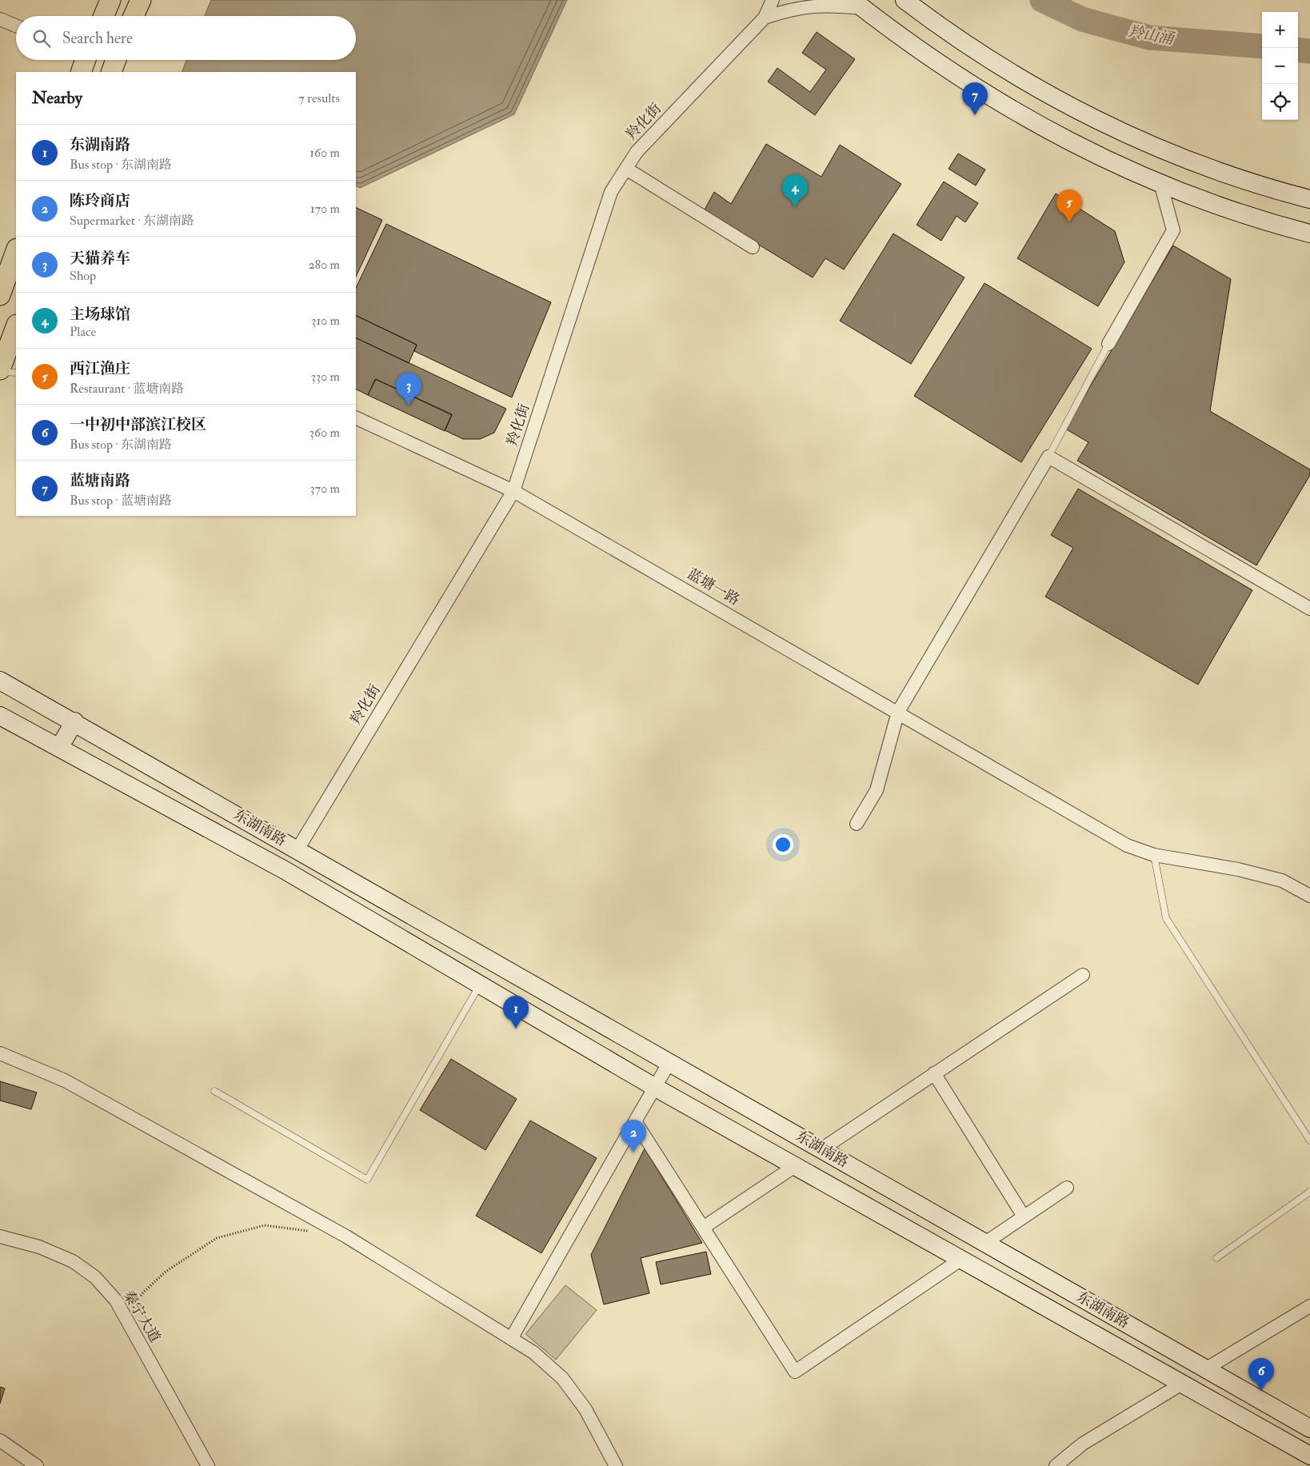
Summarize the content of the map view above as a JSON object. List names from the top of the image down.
{
  "streets": {
    "main road": ["东湖南路"],
    "street": ["羚化街", "蓝塘一路", "秦宁大道"]
  },
  "crossings": [
    ["羚化街", "蓝塘一路"],
    ["羚化街", "东湖南路"]
  ],
  "water": ["羚山涌"],
  "page": {
    "map_buttons": ["+", "−"],
    "search": "Search here",
    "heading": ["Nearby", "7 results"],
    "pins": [
      "7",
      "4",
      "5",
      "3",
      "1",
      "2",
      "6"
    ],
    "list": [
      {
        "mark": "1",
        "name": "东湖南路",
        "note": "Bus stop · 东湖南路",
        "value": "160 m"
      },
      {
        "mark": "2",
        "name": "陈玲商店",
        "note": "Supermarket · 东湖南路",
        "value": "170 m"
      },
      {
        "mark": "3",
        "name": "天猫养车",
        "note": "Shop",
        "value": "280 m"
      },
      {
        "mark": "4",
        "name": "主场球馆",
        "note": "Place",
        "value": "310 m"
      },
      {
        "mark": "5",
        "name": "西江渔庄",
        "note": "Restaurant · 蓝塘南路",
        "value": "330 m"
      },
      {
        "mark": "6",
        "name": "一中初中部滨江校区",
        "note": "Bus stop · 东湖南路",
        "value": "360 m"
      },
      {
        "mark": "7",
        "name": "蓝塘南路",
        "note": "Bus stop · 蓝塘南路",
        "value": "370 m"
      }
    ]
  }
}
